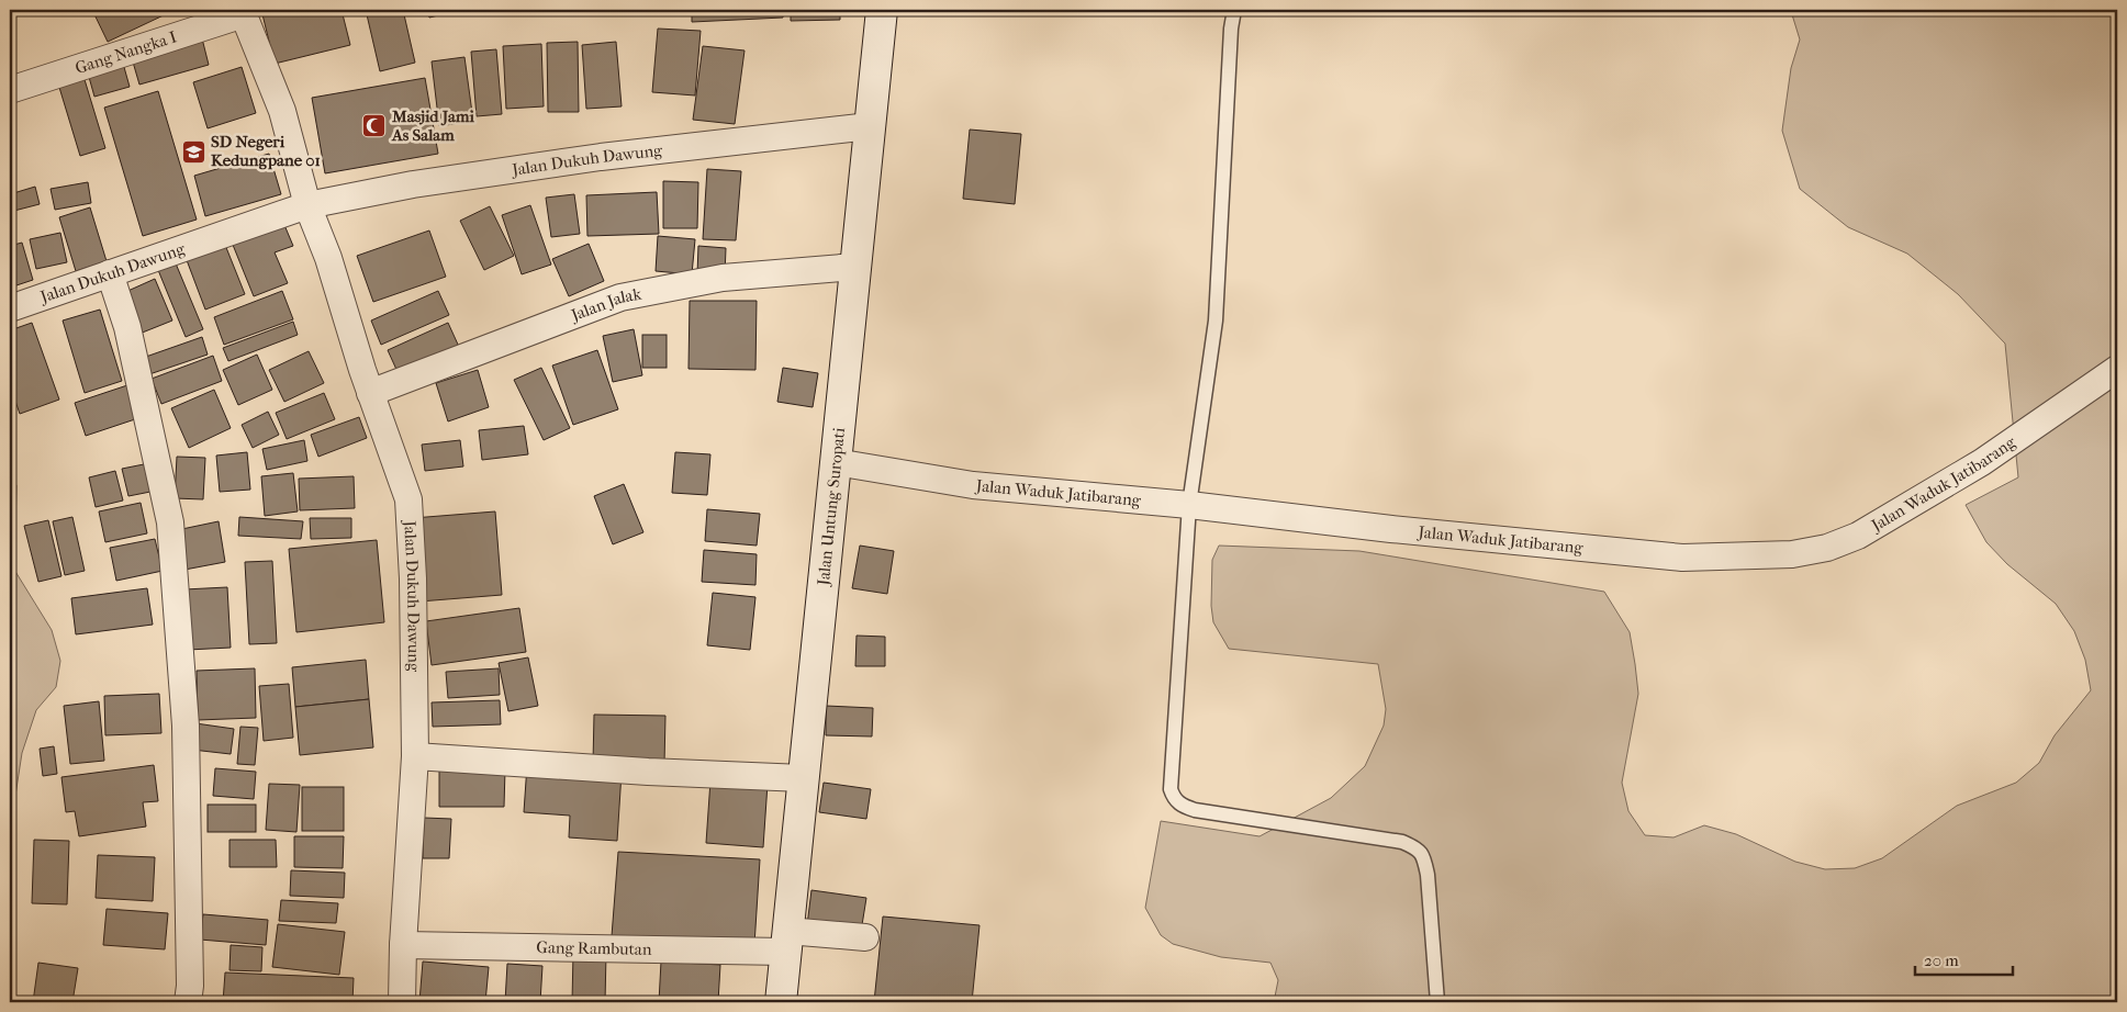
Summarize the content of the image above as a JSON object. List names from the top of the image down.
{
  "streets": {
    "main road": ["Jalan Untung Suropati"],
    "street": [
      "Gang Nangka I",
      "Jalan Dukuh Dawung",
      "Jalan Jalak",
      "Jalan Waduk Jatibarang",
      "Gang Rambutan"
    ]
  },
  "crossings": [
    ["Gang Nangka I", "Jalan Dukuh Dawung"],
    ["Jalan Dukuh Dawung", "Jalan Jalak"],
    ["Jalan Dukuh Dawung", "Jalan Untung Suropati"],
    ["Jalan Dukuh Dawung", "Gang Rambutan"],
    ["Jalan Jalak", "Jalan Untung Suropati"],
    ["Jalan Waduk Jatibarang", "Jalan Untung Suropati"],
    ["Jalan Untung Suropati", "Gang Rambutan"]
  ],
  "places": {
    "mosque": ["Masjid Jami As Salam"],
    "school or university": ["SD Negeri Kedungpane 01"]
  },
  "scale_bar": "20 m"
}
